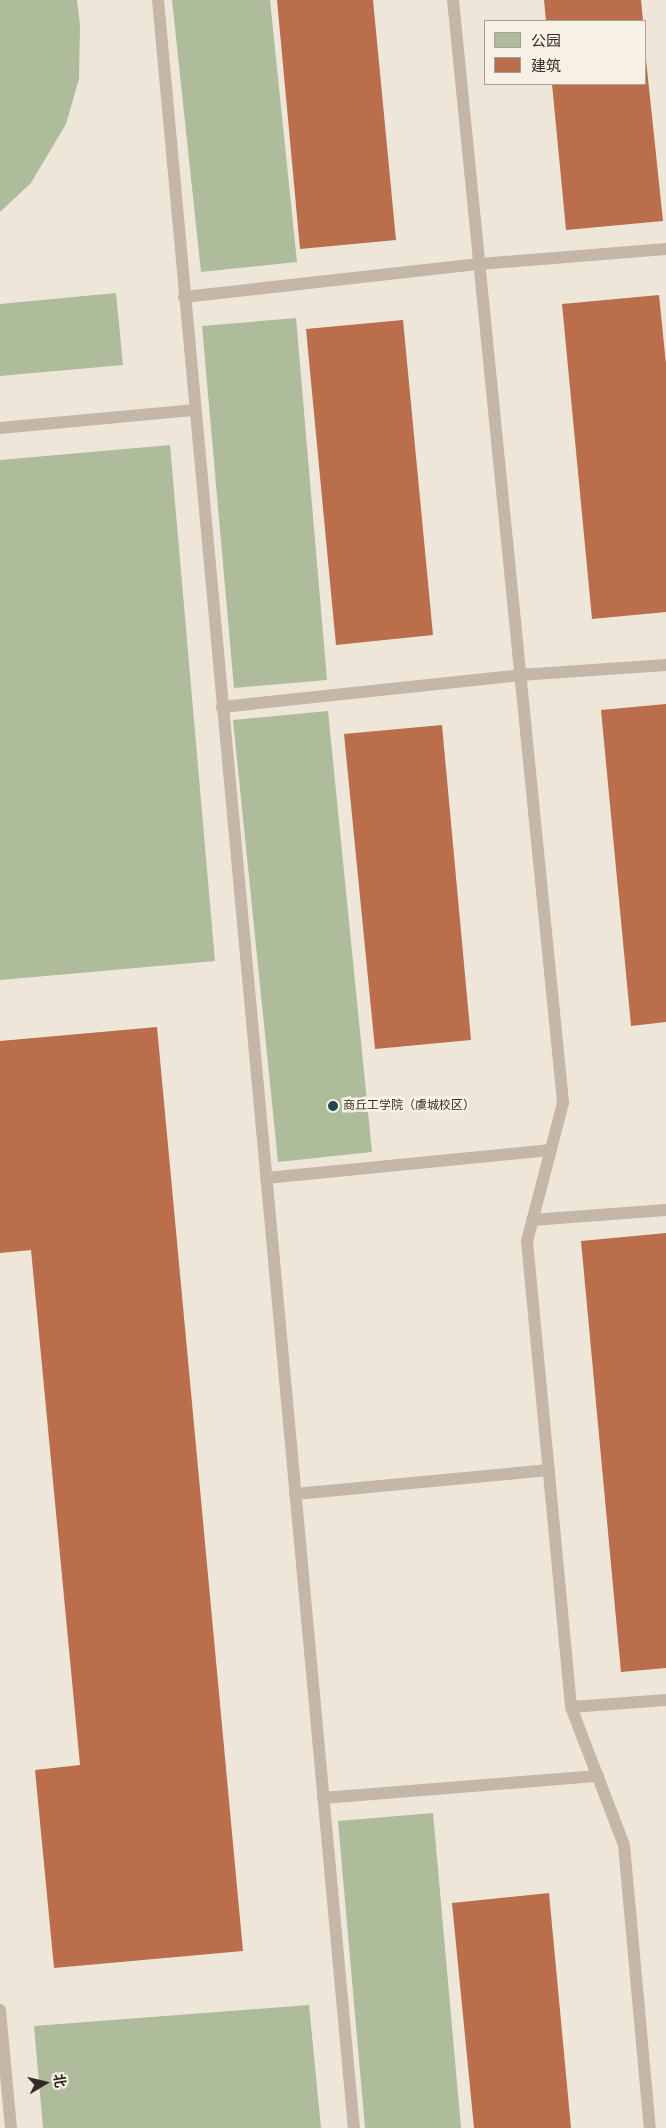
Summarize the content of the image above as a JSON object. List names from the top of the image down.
{
  "places": ["商丘工学院（虞城校区）"],
  "legend": ["公园", "建筑"],
  "north": "right"
}
